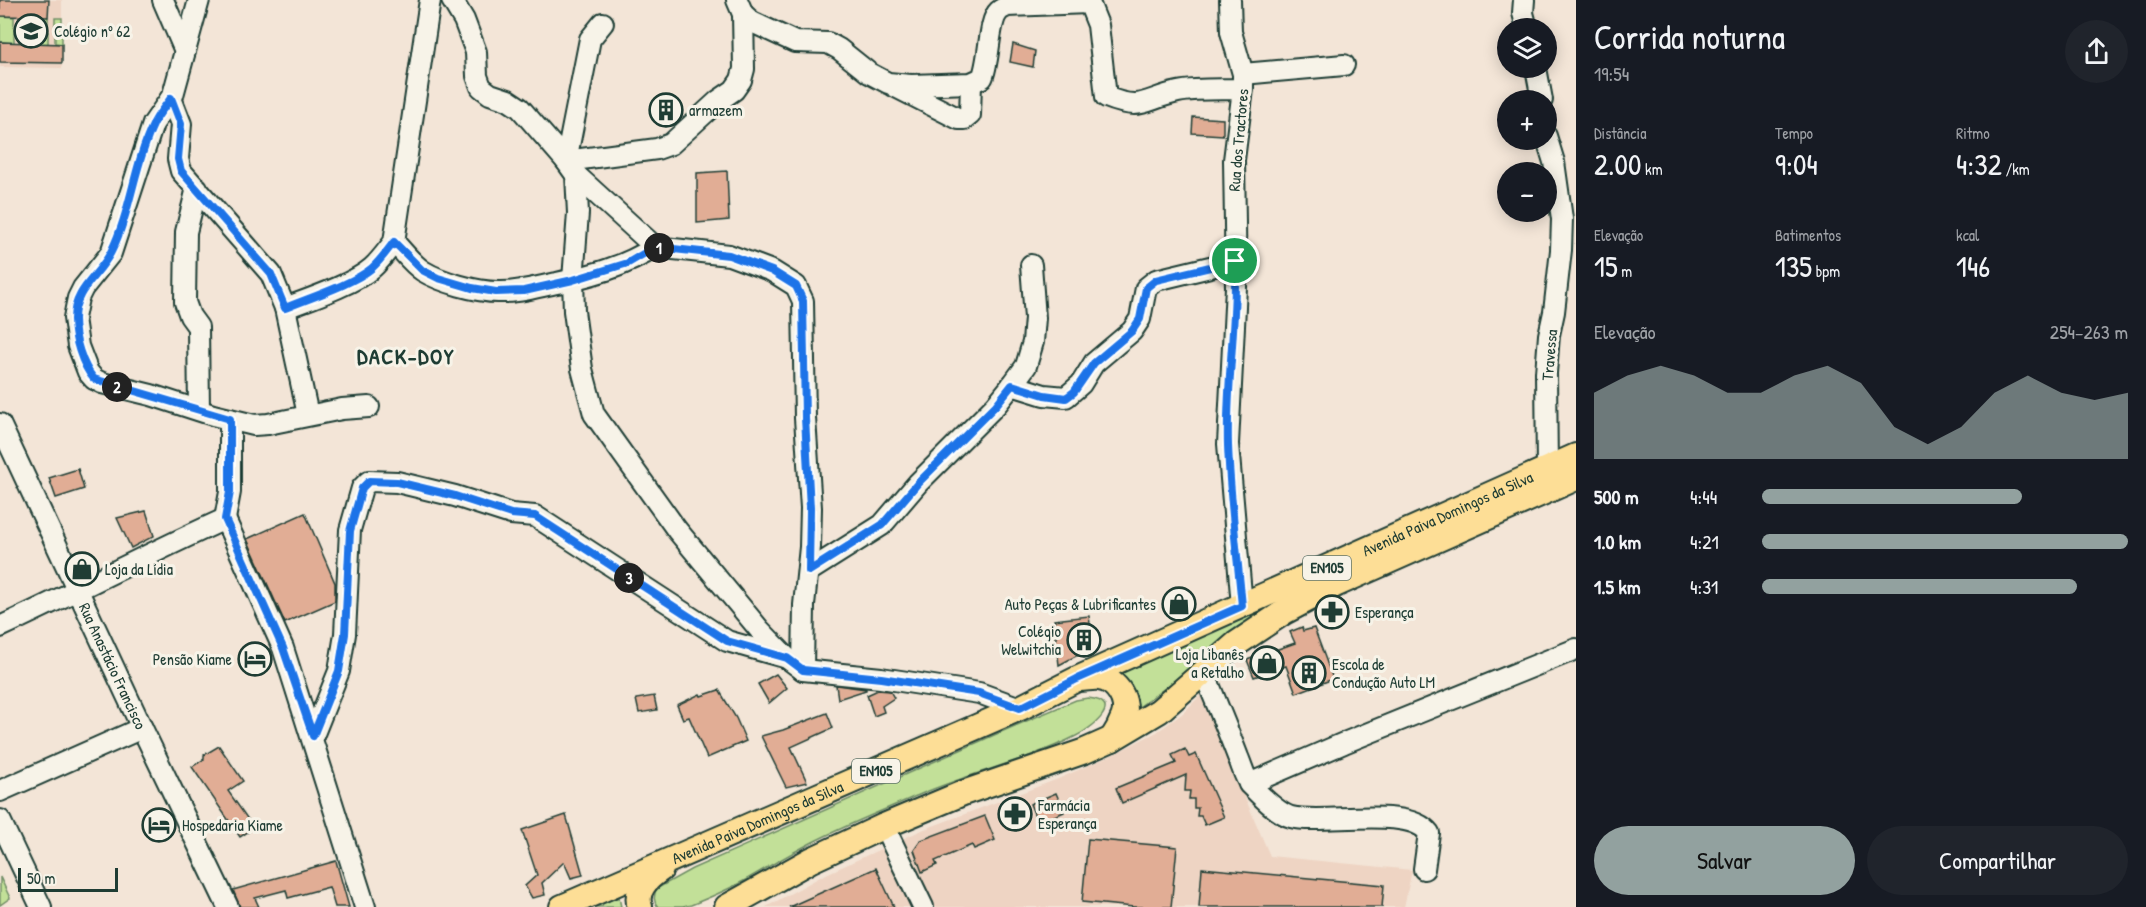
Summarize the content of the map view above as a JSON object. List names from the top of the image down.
{
  "streets": {
    "main road": ["Avenida Paiva Domingos da Silva", "EN105"],
    "street": ["Rua dos Tractores", "Travessa", "Rua Anastácio Francisco"]
  },
  "crossings": [
    ["Rua dos Tractores", "Avenida Paiva Domingos da Silva"],
    ["Travessa", "Avenida Paiva Domingos da Silva"]
  ],
  "districts": ["DACK-DOY"],
  "places": {
    "school or university": ["Colégio nº 62"],
    "building": ["armazem", "Colégio Welwitchia", "Escola de Condução Auto LM"],
    "shop": ["Loja da Lídia", "Auto Peças & Lubrificantes", "Loja Libanês a Retalho"],
    "pharmacy": ["Esperança", "Farmácia Esperança"],
    "hotel": ["Pensão Kiame", "Hospedaria Kiame"]
  },
  "scale_bar": "50 m",
  "page": {
    "heading": ["Corrida noturna", "19:54"],
    "map_buttons": ["+", "−"],
    "stats": [
      ["Distância", "2.00 km"],
      ["Tempo", "9:04"],
      ["Ritmo", "4:32 /km"],
      ["Elevação", "15 m"],
      ["Batimentos", "135 bpm"],
      ["kcal", "146"]
    ],
    "pins": ["1", "2", "3"],
    "chart": ["Elevação", "254–263 m"],
    "list": [
      {
        "name": "500 m",
        "note": "4:44"
      },
      {
        "name": "1.0 km",
        "note": "4:21"
      },
      {
        "name": "1.5 km",
        "note": "4:31"
      }
    ],
    "buttons": ["Salvar", "Compartilhar"],
    "scale": "50 m"
  }
}
